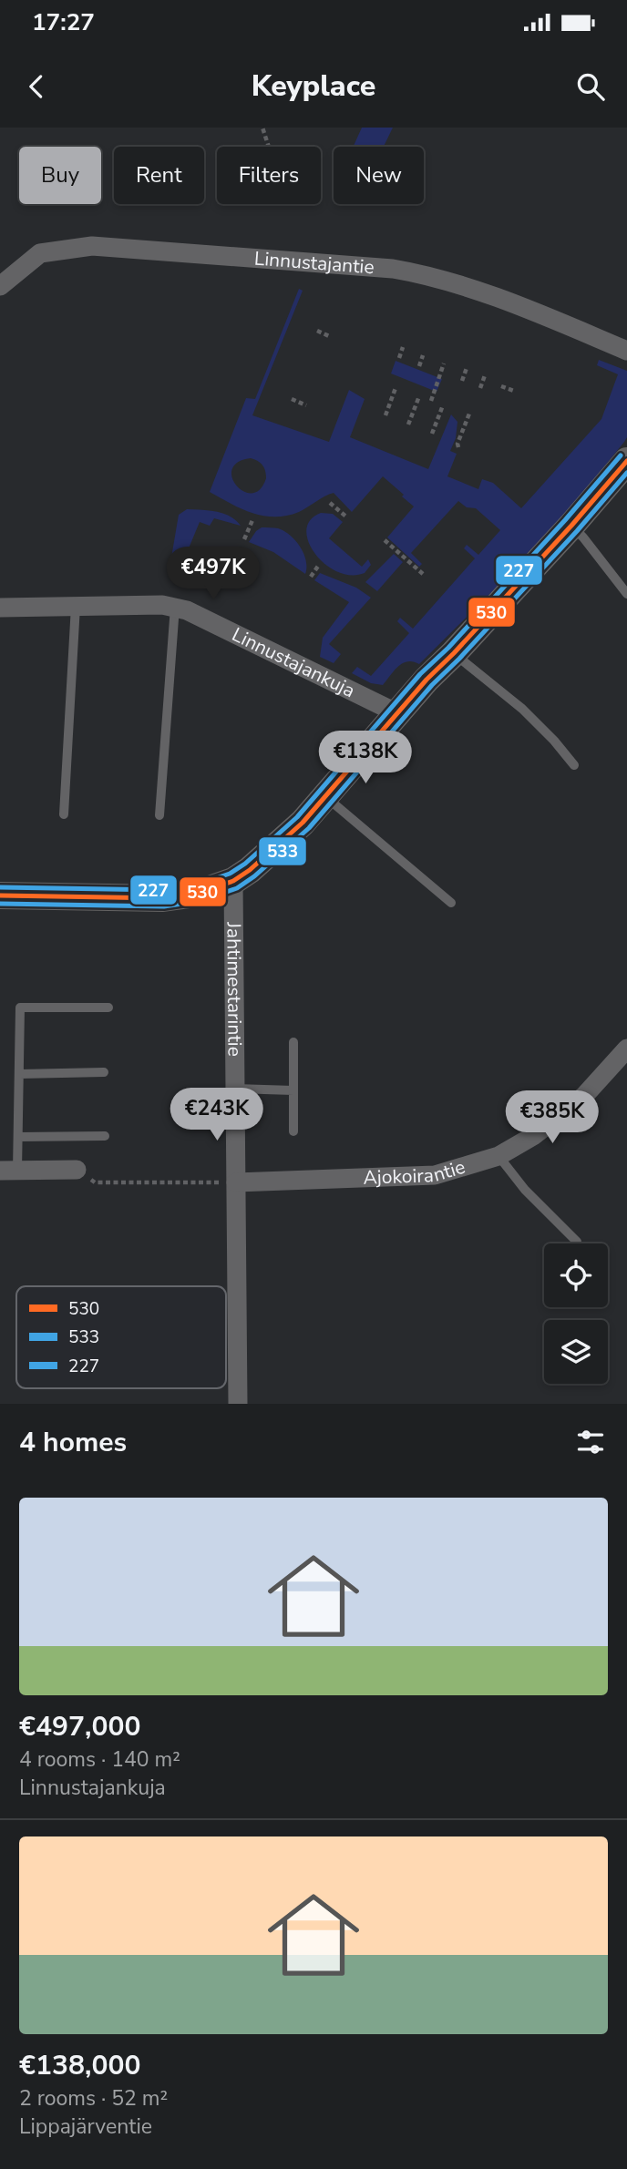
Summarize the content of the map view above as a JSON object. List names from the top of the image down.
{
  "streets": {
    "street": [
      "Linnustajantie",
      "Linnustajankuja",
      "Jahtimestarintie",
      "Ajokoirantie"
    ]
  },
  "crossings": [
    ["Jahtimestarintie", "Ajokoirantie"]
  ],
  "lines": ["transit line 227", "transit line 530", "transit line 533"],
  "legend": ["530", "533", "227"],
  "page": {
    "status": "17:27",
    "header": "Keyplace",
    "chip": [
      "Buy",
      "Rent",
      "Filters",
      "New"
    ],
    "price": [
      "€497K",
      "€138K",
      "€243K",
      "€385K"
    ],
    "heading": "4 homes",
    "list": [
      {
        "name": "€497,000",
        "note": "4 rooms · 140 m² · Linnustajankuja"
      },
      {
        "name": "€138,000",
        "note": "2 rooms · 52 m² · Lippajärventie"
      }
    ]
  }
}
